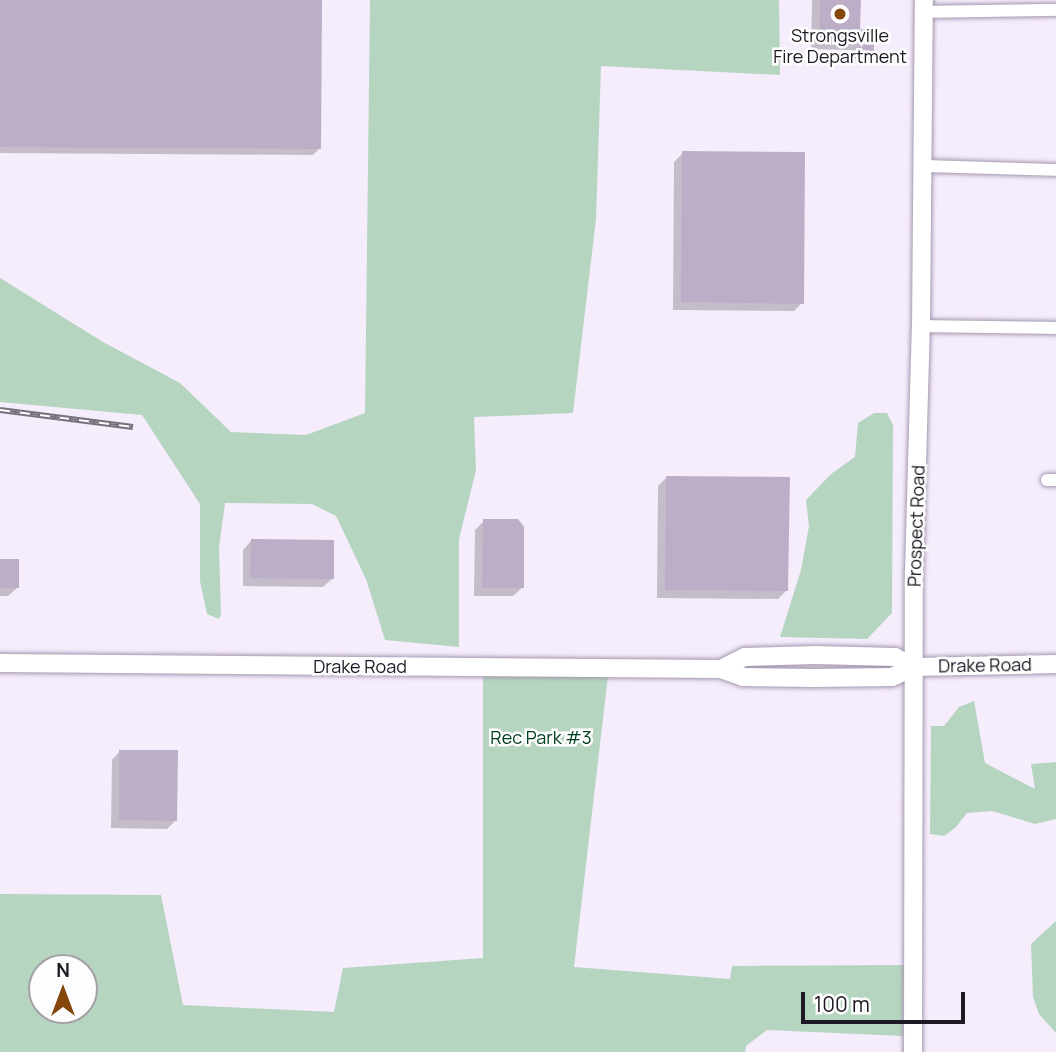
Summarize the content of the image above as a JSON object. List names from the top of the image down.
{
  "streets": {
    "street": ["Prospect Road", "Drake Road"]
  },
  "crossings": [
    ["Prospect Road", "Drake Road"]
  ],
  "parks": ["Rec Park #3"],
  "places": ["Strongsville Fire Department"],
  "scale_bar": "100 m",
  "north": "top"
}
